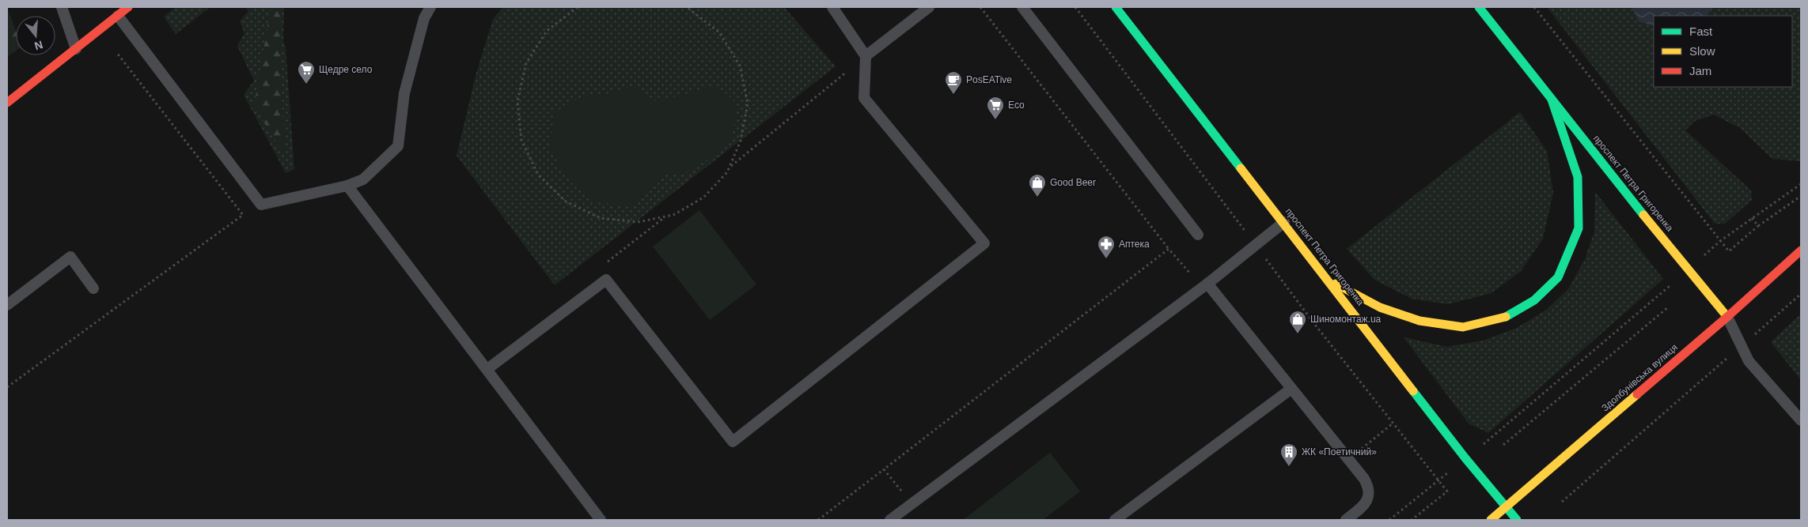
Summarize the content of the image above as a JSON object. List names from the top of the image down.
{
  "streets": {
    "main road": ["проспект Петра Григоренка", "Здолбунівська вулиця"]
  },
  "crossings": [
    ["проспект Петра Григоренка", "Здолбунівська вулиця"]
  ],
  "places": {
    "supermarket": ["Щедре село", "Eco"],
    "cafe": ["PosEATive"],
    "shop": ["Good Beer", "Шиномонтаж.ua"],
    "pharmacy": ["Аптека"],
    "building": ["ЖК «Поетичний»"]
  },
  "legend": ["Fast", "Slow", "Jam"],
  "north": "bottom"
}
